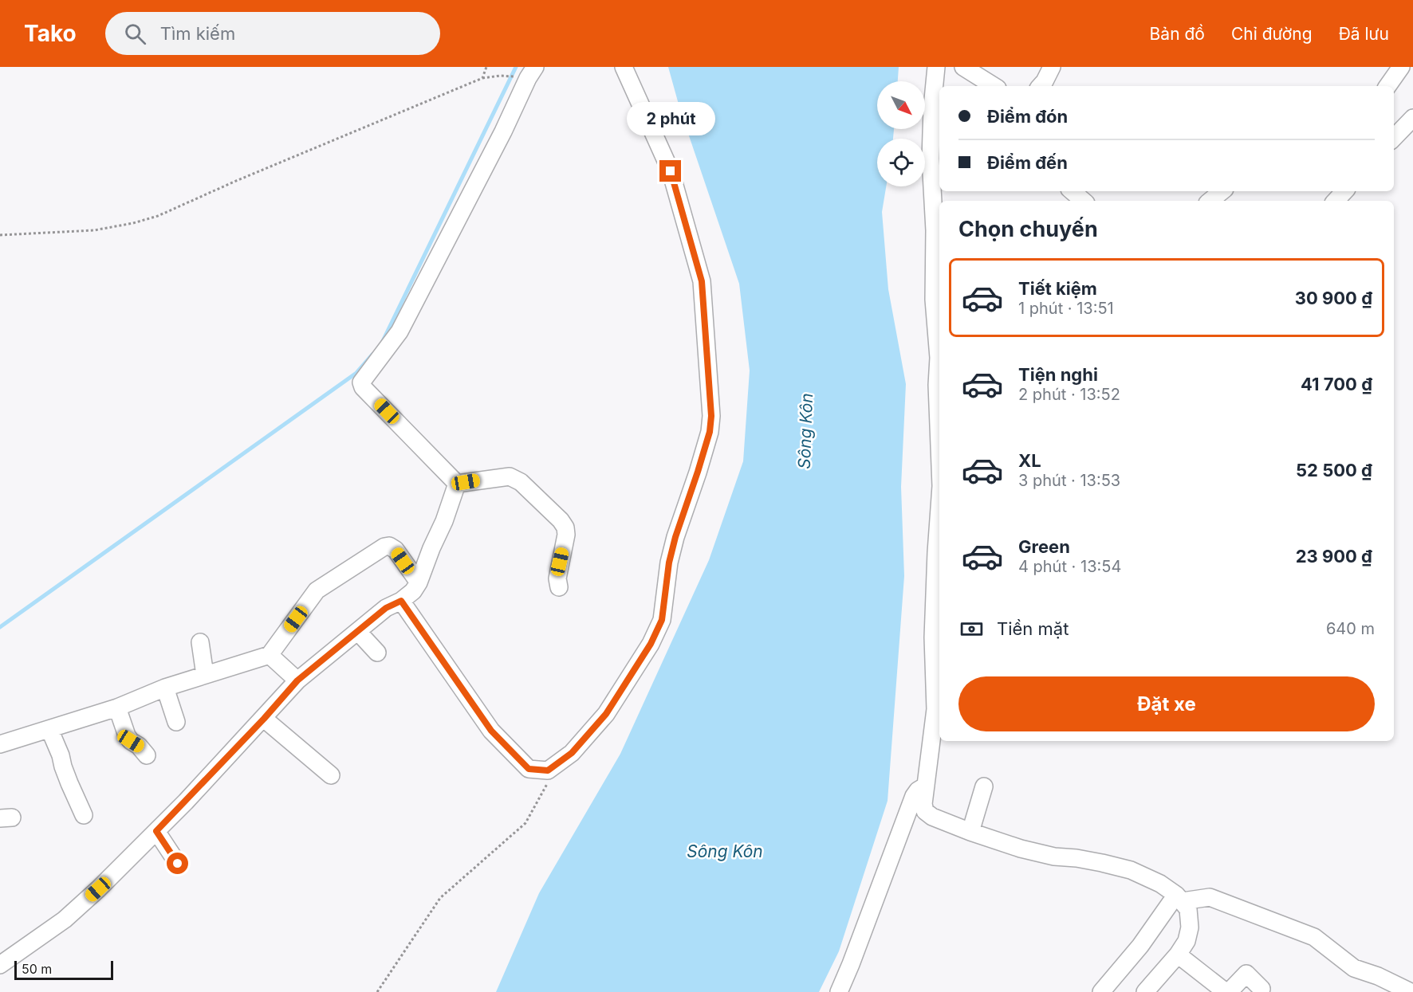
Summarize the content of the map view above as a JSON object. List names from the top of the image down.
{
  "water": ["Sông Kôn"],
  "scale_bar": "50 m",
  "north": "bottom right",
  "page": {
    "header": "Tako",
    "search": "Tìm kiếm",
    "nav": ["Bản đồ", "Chỉ đường", "Đã lưu"],
    "banner": ["Điểm đón", "Điểm đến"],
    "bubble": "2 phút",
    "heading": "Chọn chuyến",
    "list": [
      {
        "name": "Tiết kiệm",
        "note": "1 phút · 13:51",
        "value": "30 900 ₫"
      },
      {
        "name": "Tiện nghi",
        "note": "2 phút · 13:52",
        "value": "41 700 ₫"
      },
      {
        "name": "XL",
        "note": "3 phút · 13:53",
        "value": "52 500 ₫"
      },
      {
        "name": "Green",
        "note": "4 phút · 13:54",
        "value": "23 900 ₫"
      }
    ],
    "pay": ["Tiền mặt", "640 m"],
    "buttons": "Đặt xe",
    "scale": "50 m"
  }
}
